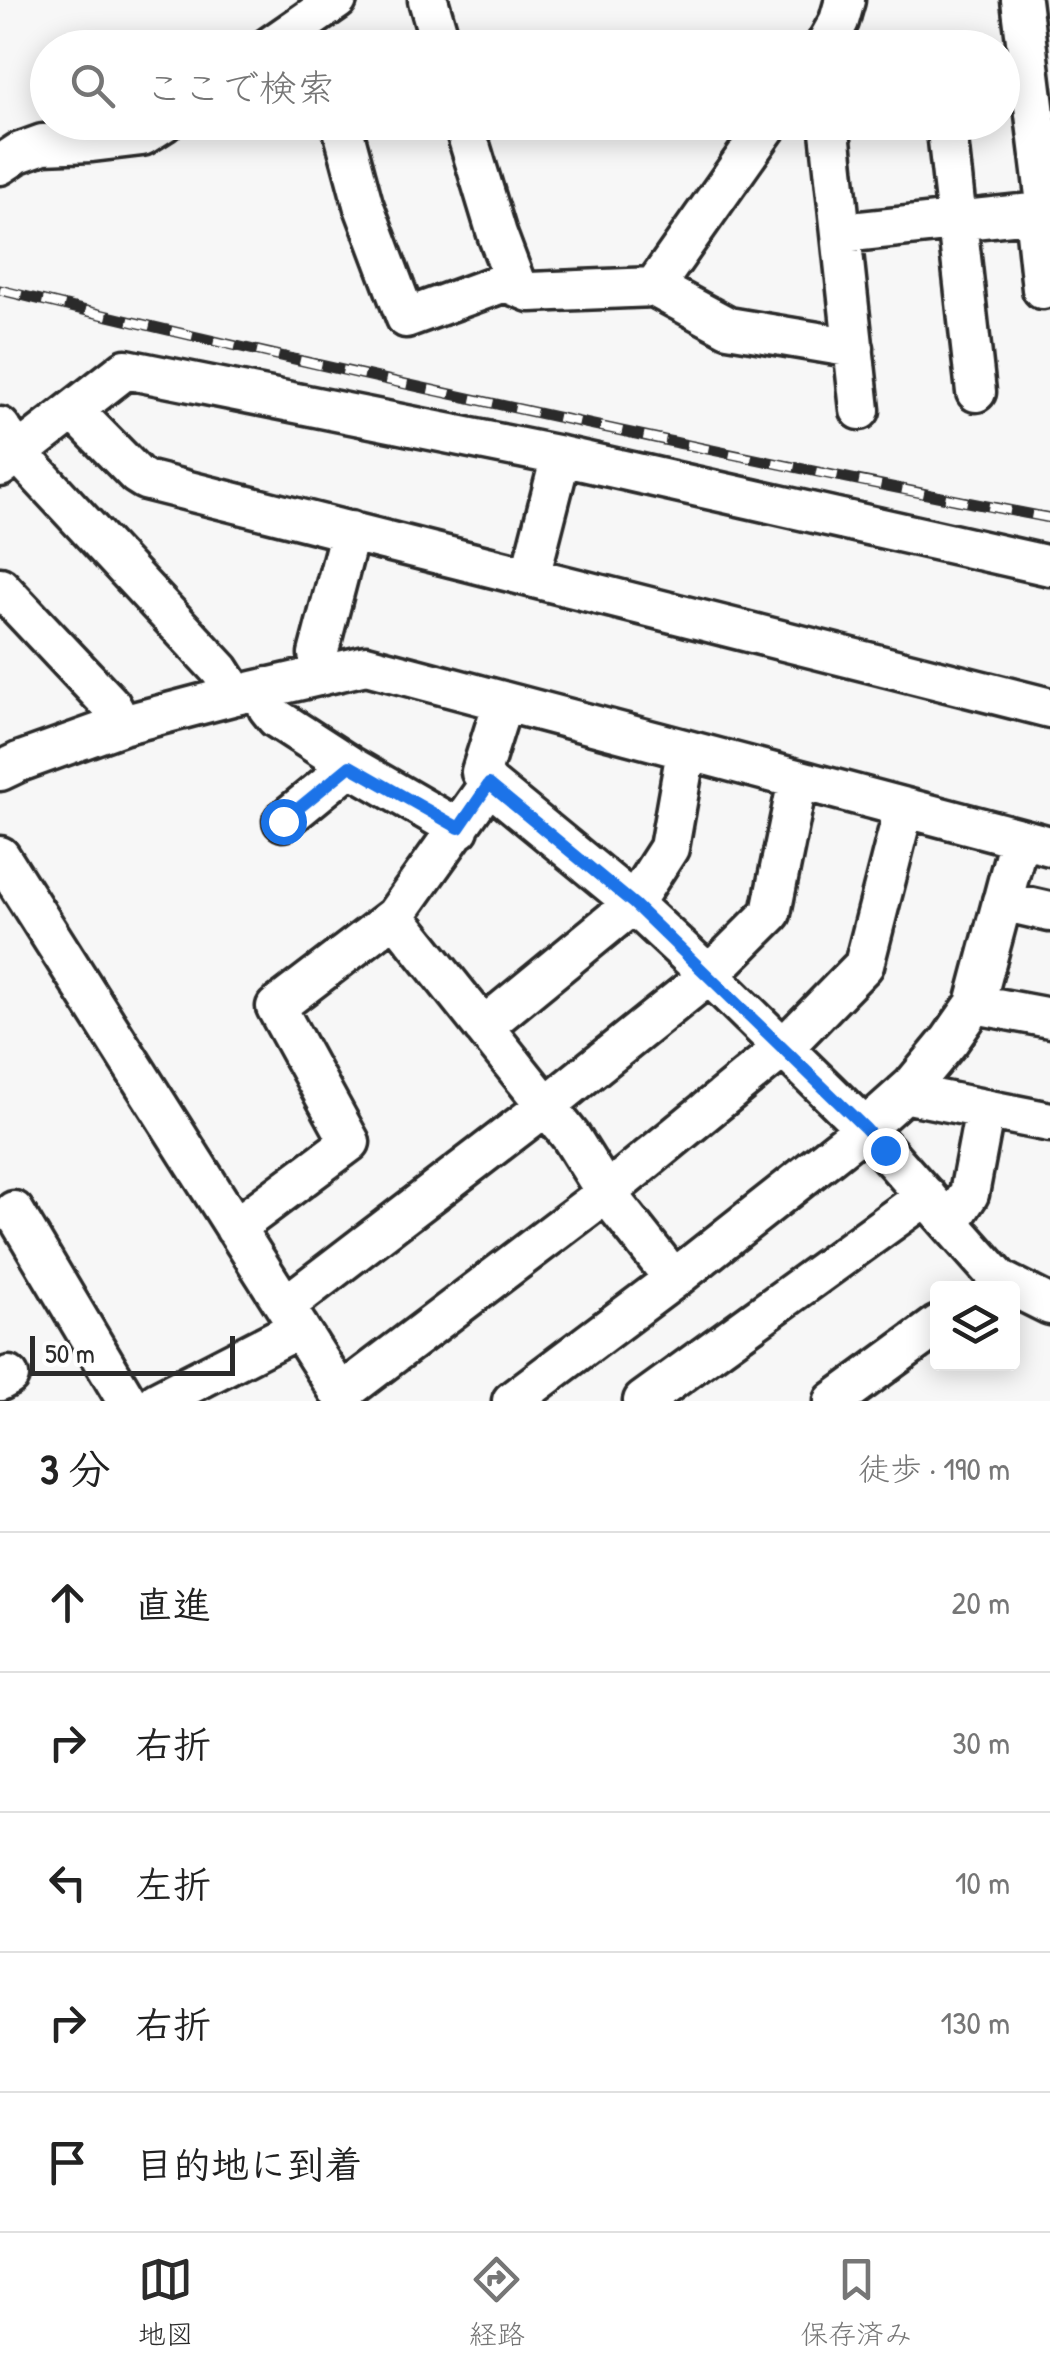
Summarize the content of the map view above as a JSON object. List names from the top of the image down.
{
  "scale_bar": "50 m",
  "page": {
    "search": "ここで検索",
    "scale": "50 m",
    "heading": ["3 分", "徒歩 · 190 m"],
    "list": [
      ["直進", "20 m"],
      ["右折", "30 m"],
      ["左折", "10 m"],
      ["右折", "130 m"],
      "目的地に到着"
    ],
    "nav": ["地図", "経路", "保存済み"]
  }
}
